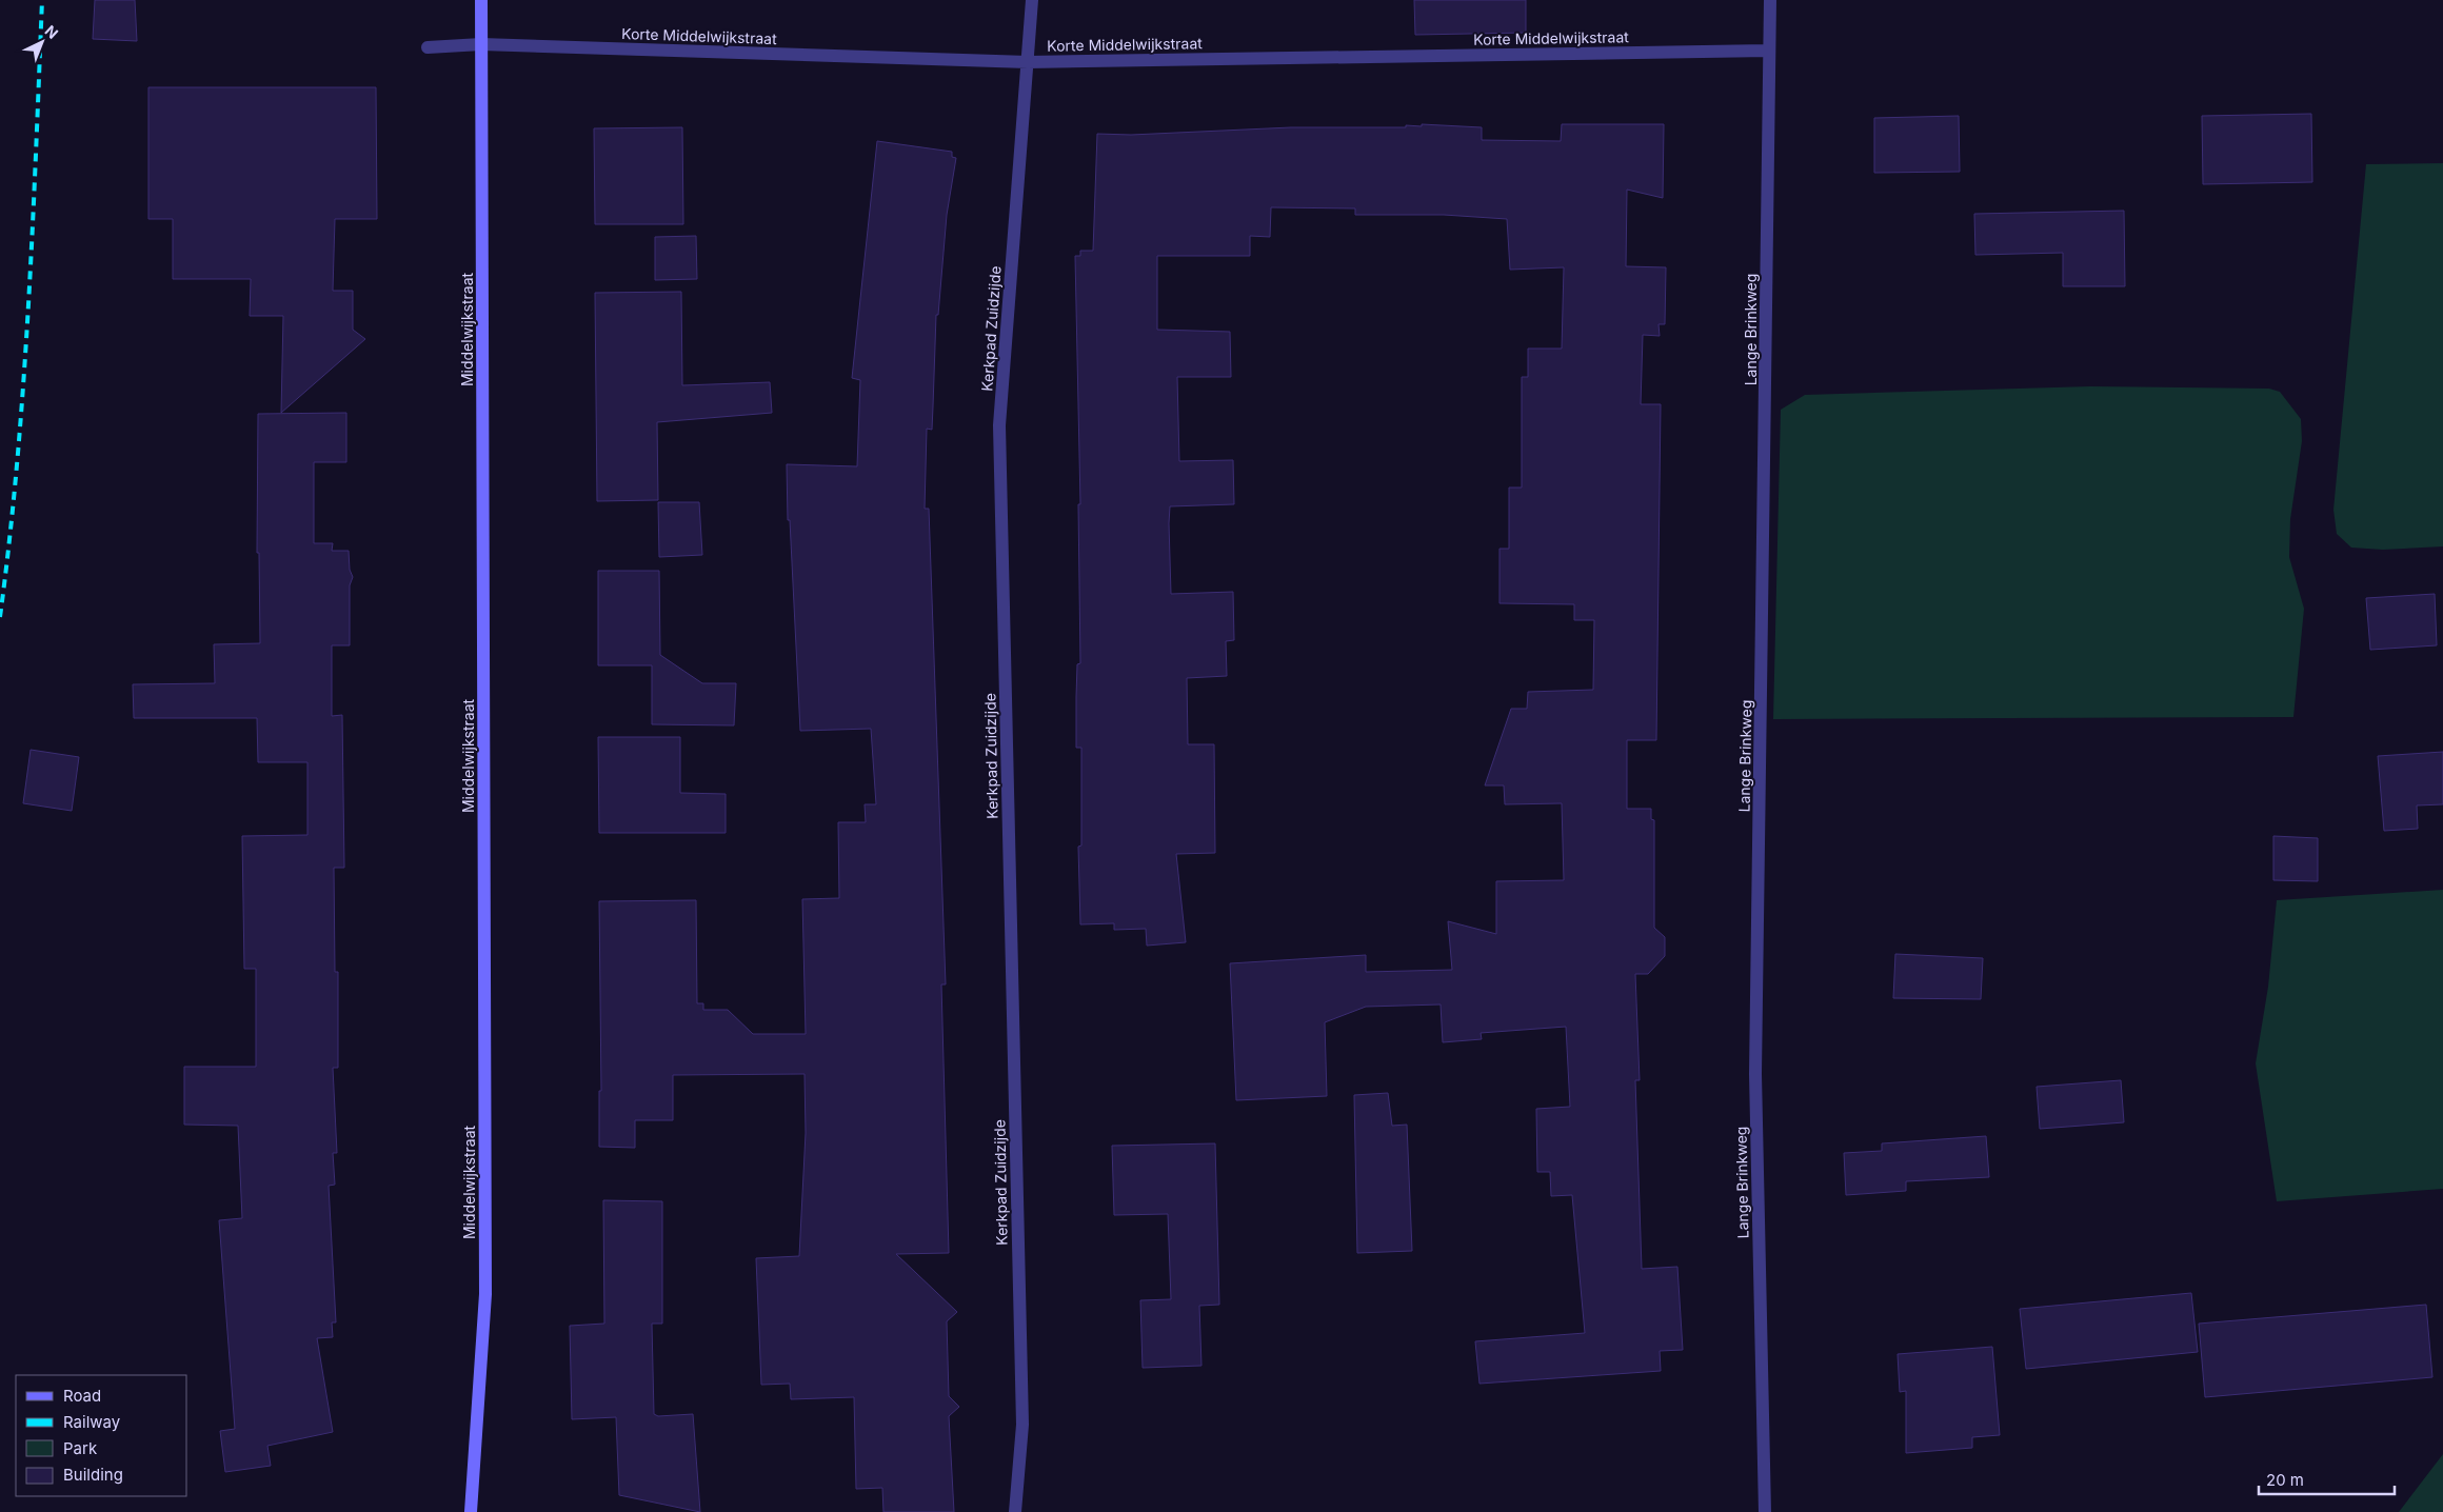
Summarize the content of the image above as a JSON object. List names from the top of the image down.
{
  "streets": {
    "main road": ["Middelwijkstraat"],
    "street": ["Korte Middelwijkstraat", "Kerkpad Zuidzijde", "Lange Brinkweg"]
  },
  "crossings": [
    ["Korte Middelwijkstraat", "Kerkpad Zuidzijde"],
    ["Korte Middelwijkstraat", "Middelwijkstraat"],
    ["Korte Middelwijkstraat", "Lange Brinkweg"]
  ],
  "legend": [
    "Road",
    "Railway",
    "Park",
    "Building"
  ],
  "scale_bar": "20 m",
  "north": "top right"
}
